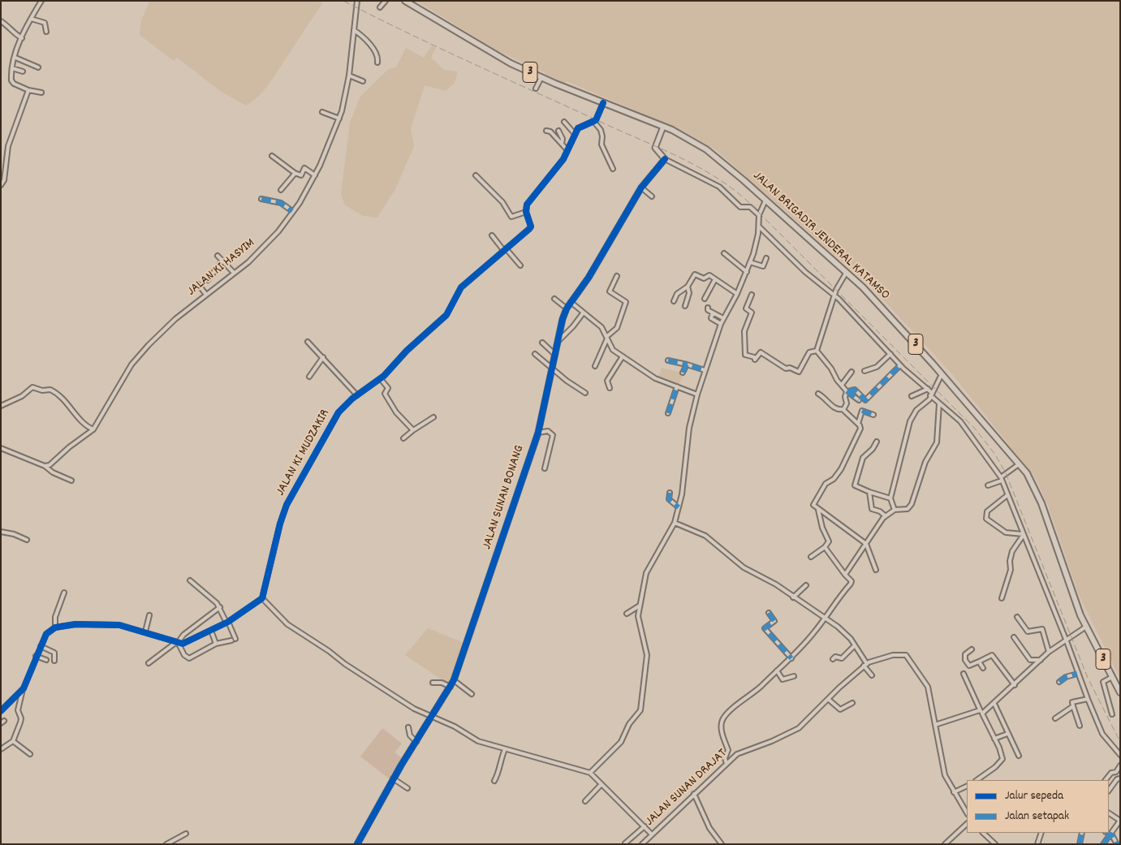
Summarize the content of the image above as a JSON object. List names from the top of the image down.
{
  "streets": {
    "highway": ["3", "JALAN BRIGADIR JENDERAL KATAMSO"],
    "street": [
      "JALAN KI HASYIM",
      "JALAN KI MUDZAKIR",
      "JALAN SUNAN BONANG",
      "JALAN SUNAN DRAJAT"
    ]
  },
  "legend": ["Jalur sepeda", "Jalan setapak"]
}
